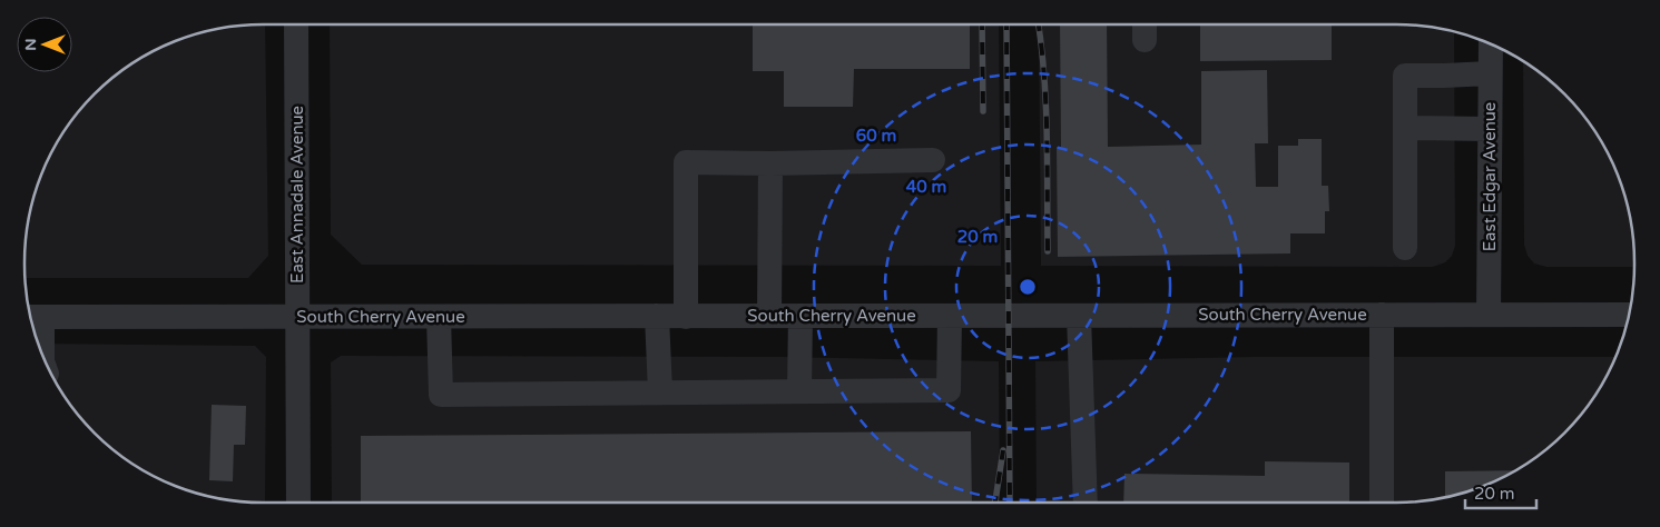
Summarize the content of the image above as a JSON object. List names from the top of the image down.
{
  "streets": {
    "street": ["East Edgar Avenue", "East Annadale Avenue", "South Cherry Avenue"]
  },
  "crossings": [
    ["East Edgar Avenue", "South Cherry Avenue"],
    ["East Annadale Avenue", "South Cherry Avenue"]
  ],
  "scale_bar": "20 m",
  "north": "left",
  "rings": ["60 m", "40 m", "20 m"]
}
